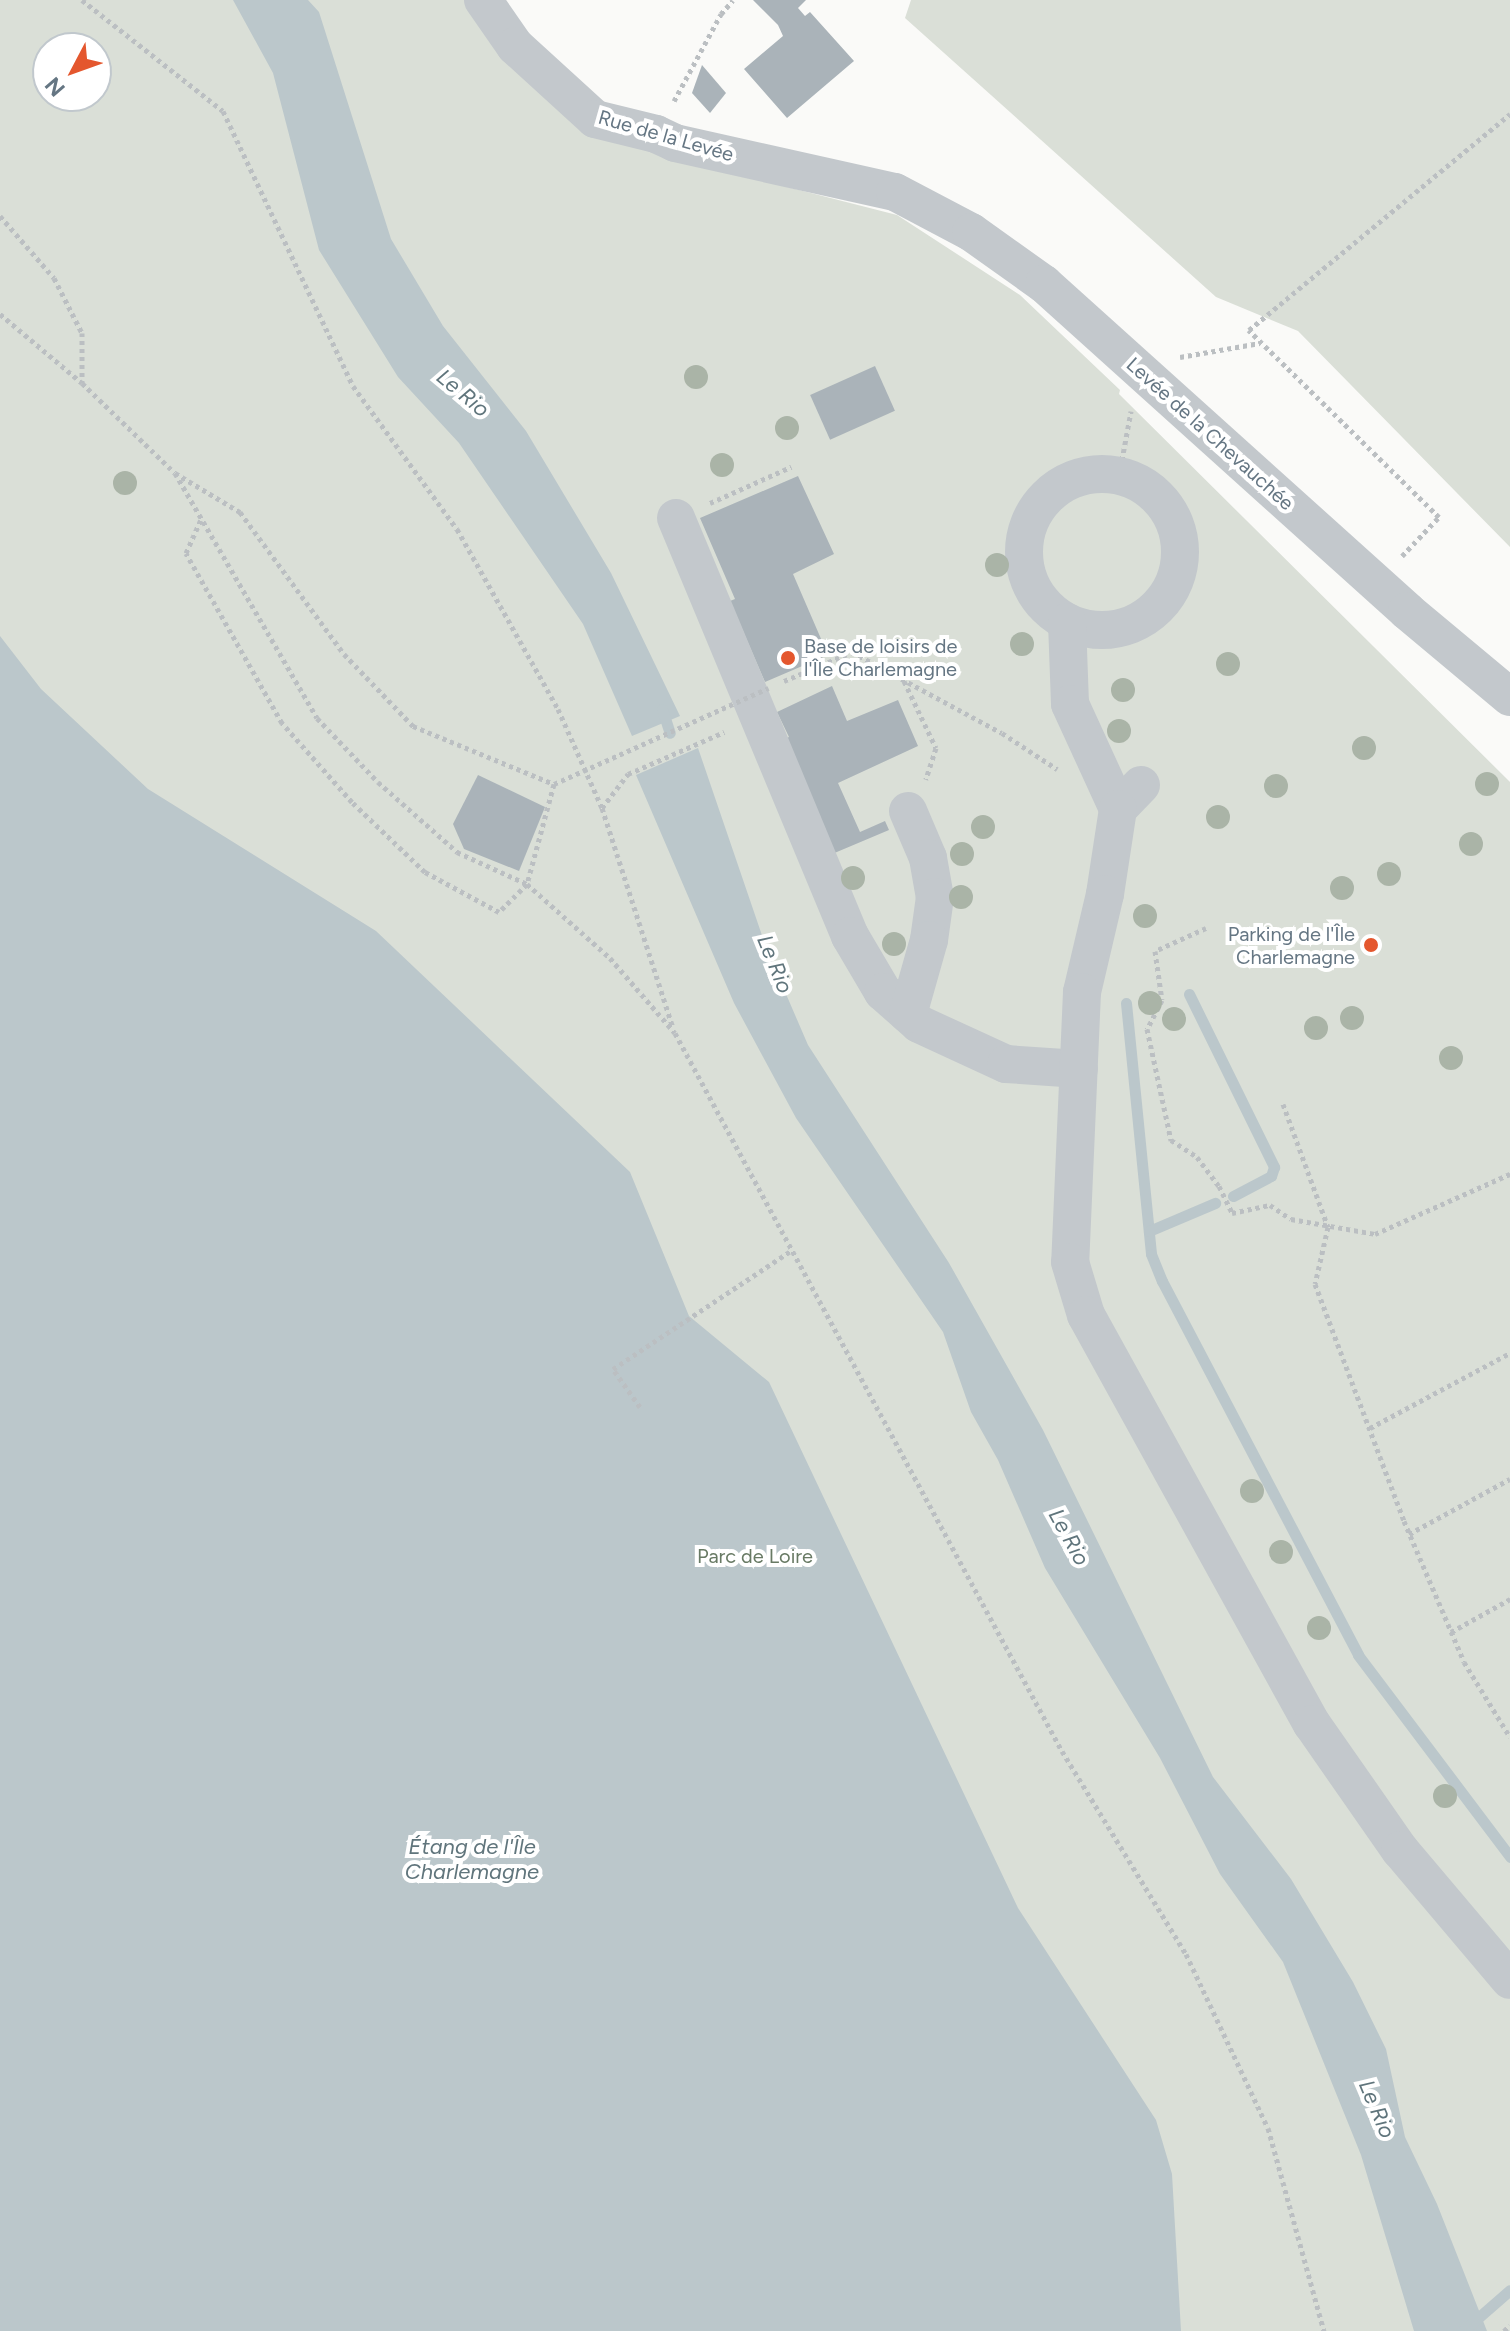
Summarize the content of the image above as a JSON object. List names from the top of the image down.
{
  "streets": {
    "street": ["Rue de la Levée", "Levée de la Chevauchée"]
  },
  "crossings": [
    ["Rue de la Levée", "Levée de la Chevauchée"]
  ],
  "water": ["Le Rio", "Étang de l'Île Charlemagne"],
  "parks": ["Parc de Loire"],
  "places": ["Base de loisirs de l'Île Charlemagne", "Parking de l'Île Charlemagne"],
  "north": "bottom left"
}
